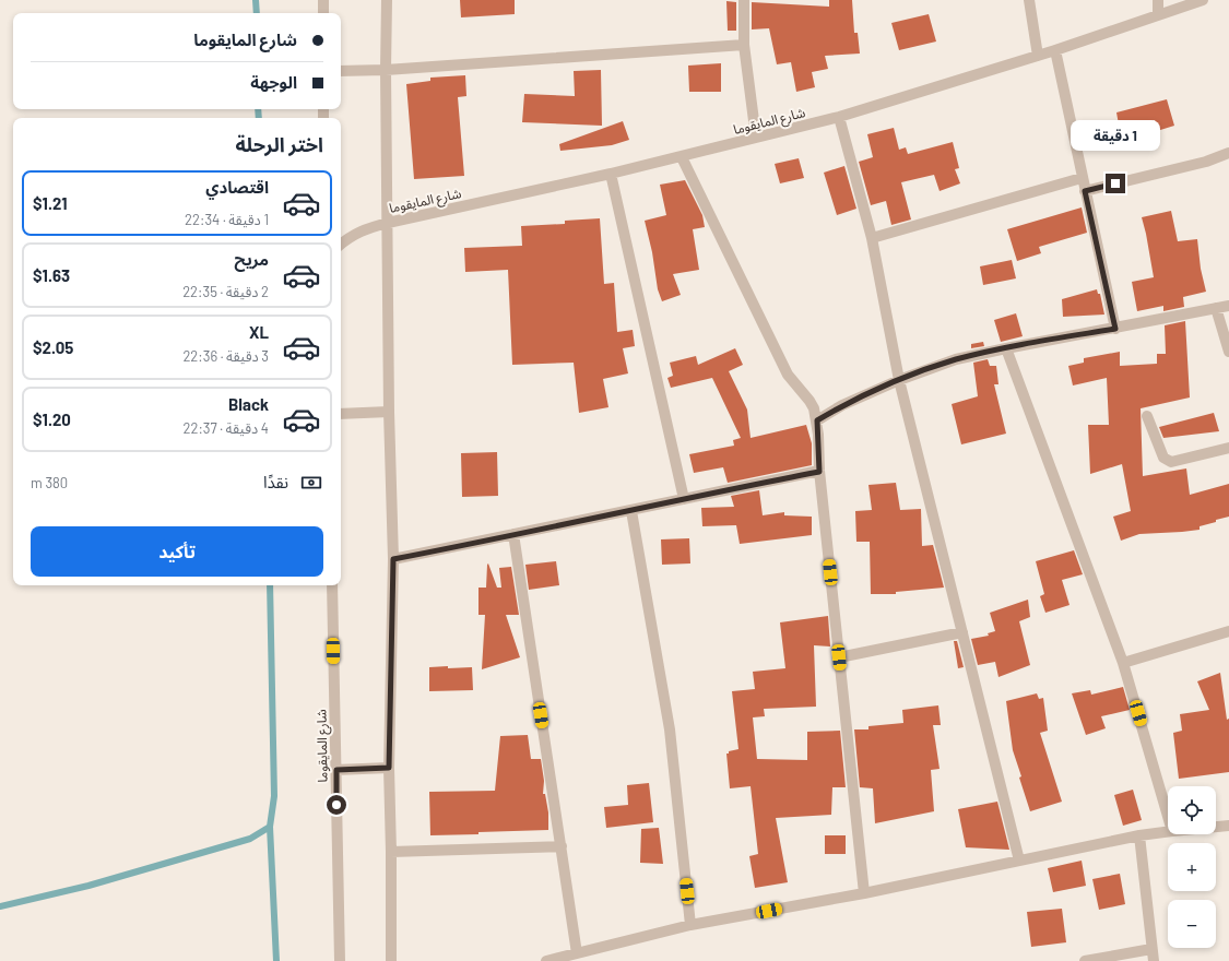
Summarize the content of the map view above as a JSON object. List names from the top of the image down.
{
  "streets": {
    "street": ["شارع المايقوما"]
  },
  "page": {
    "banner": ["شارع المايقوما", "الوجهة"],
    "heading": "اختر الرحلة",
    "bubble": "1 دقيقة",
    "list": [
      {
        "name": "اقتصادي",
        "note": "1 دقيقة · 22:34",
        "value": "$1.21"
      },
      {
        "name": "مريح",
        "note": "2 دقيقة · 22:35",
        "value": "$1.63"
      },
      {
        "name": "XL",
        "note": "3 دقيقة · 22:36",
        "value": "$2.05"
      },
      {
        "name": "Black",
        "note": "4 دقيقة · 22:37",
        "value": "$1.20"
      }
    ],
    "pay": ["نقدًا", "380 m"],
    "buttons": "تأكيد",
    "map_buttons": ["+", "−"]
  }
}
